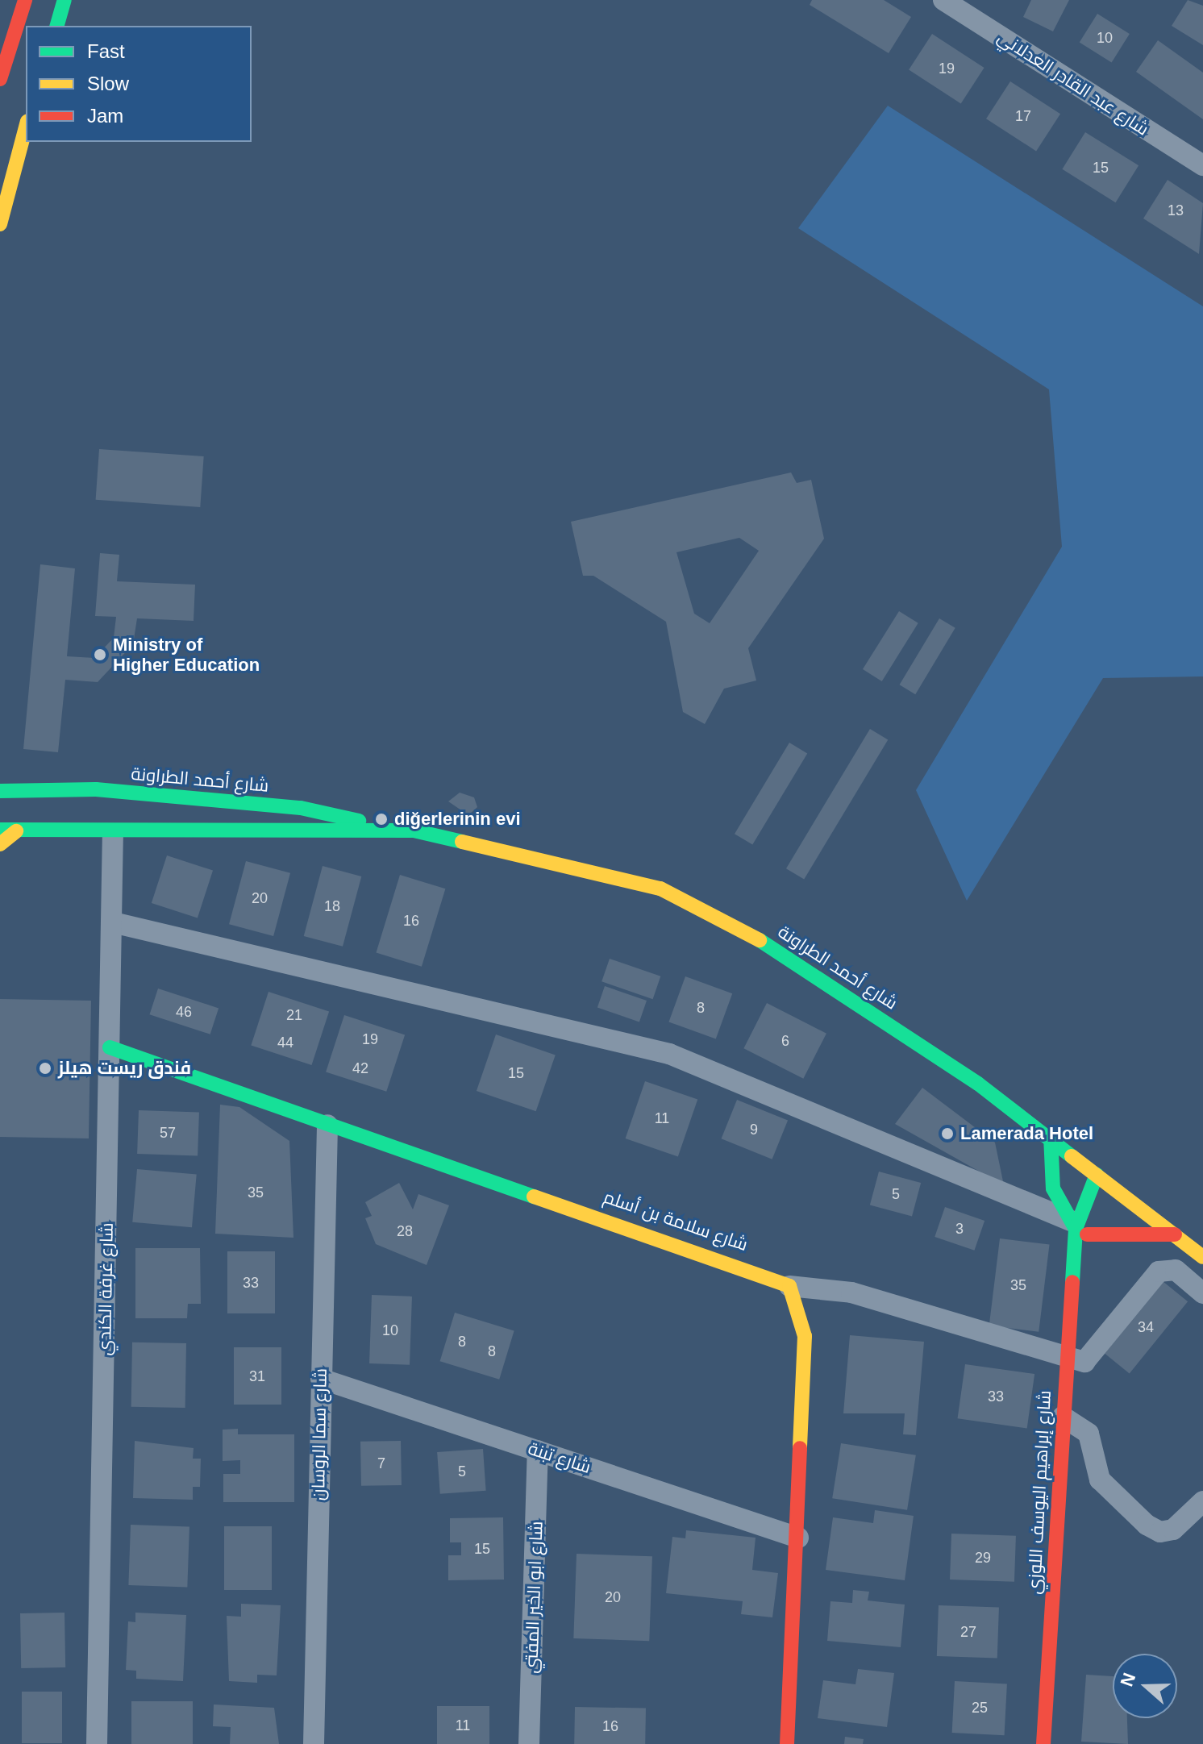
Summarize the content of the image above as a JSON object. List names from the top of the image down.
{
  "streets": {
    "street": [
      "شارع عبد القادر العدلاني",
      "شارع أحمد الطراونة",
      "شارع سلامة بن أسلم",
      "شارع غرفة الكندي",
      "شارع سما الروسان",
      "شارع تبنة",
      "شارع إبراهيم اليوسف اللوزي",
      "شارع ابو الخير المفتي"
    ]
  },
  "crossings": [
    ["شارع أحمد الطراونة", "شارع غرفة الكندي"],
    ["شارع أحمد الطراونة", "شارع إبراهيم اليوسف اللوزي"],
    ["شارع سلامة بن أسلم", "شارع غرفة الكندي"],
    ["شارع سلامة بن أسلم", "شارع سما الروسان"],
    ["شارع سما الروسان", "شارع تبنة"],
    ["شارع تبنة", "شارع ابو الخير المفتي"]
  ],
  "places": [
    "Ministry of Higher Education",
    "diğerlerinin evi",
    "فندق ريست هيلز",
    "Lamerada Hotel"
  ],
  "house_numbers": [
    "10",
    "19",
    "17",
    "15",
    "13",
    "20",
    "18",
    "16",
    "8",
    "46",
    "21",
    "19",
    "6",
    "44",
    "42",
    "15",
    "11",
    "9",
    "57",
    "35",
    "5",
    "3",
    "28",
    "33",
    "35",
    "34",
    "10",
    "8",
    "8",
    "31",
    "33",
    "7",
    "5",
    "15",
    "29",
    "20",
    "27",
    "25",
    "11",
    "16"
  ],
  "legend": ["Fast", "Slow", "Jam"],
  "north": "left"
}
